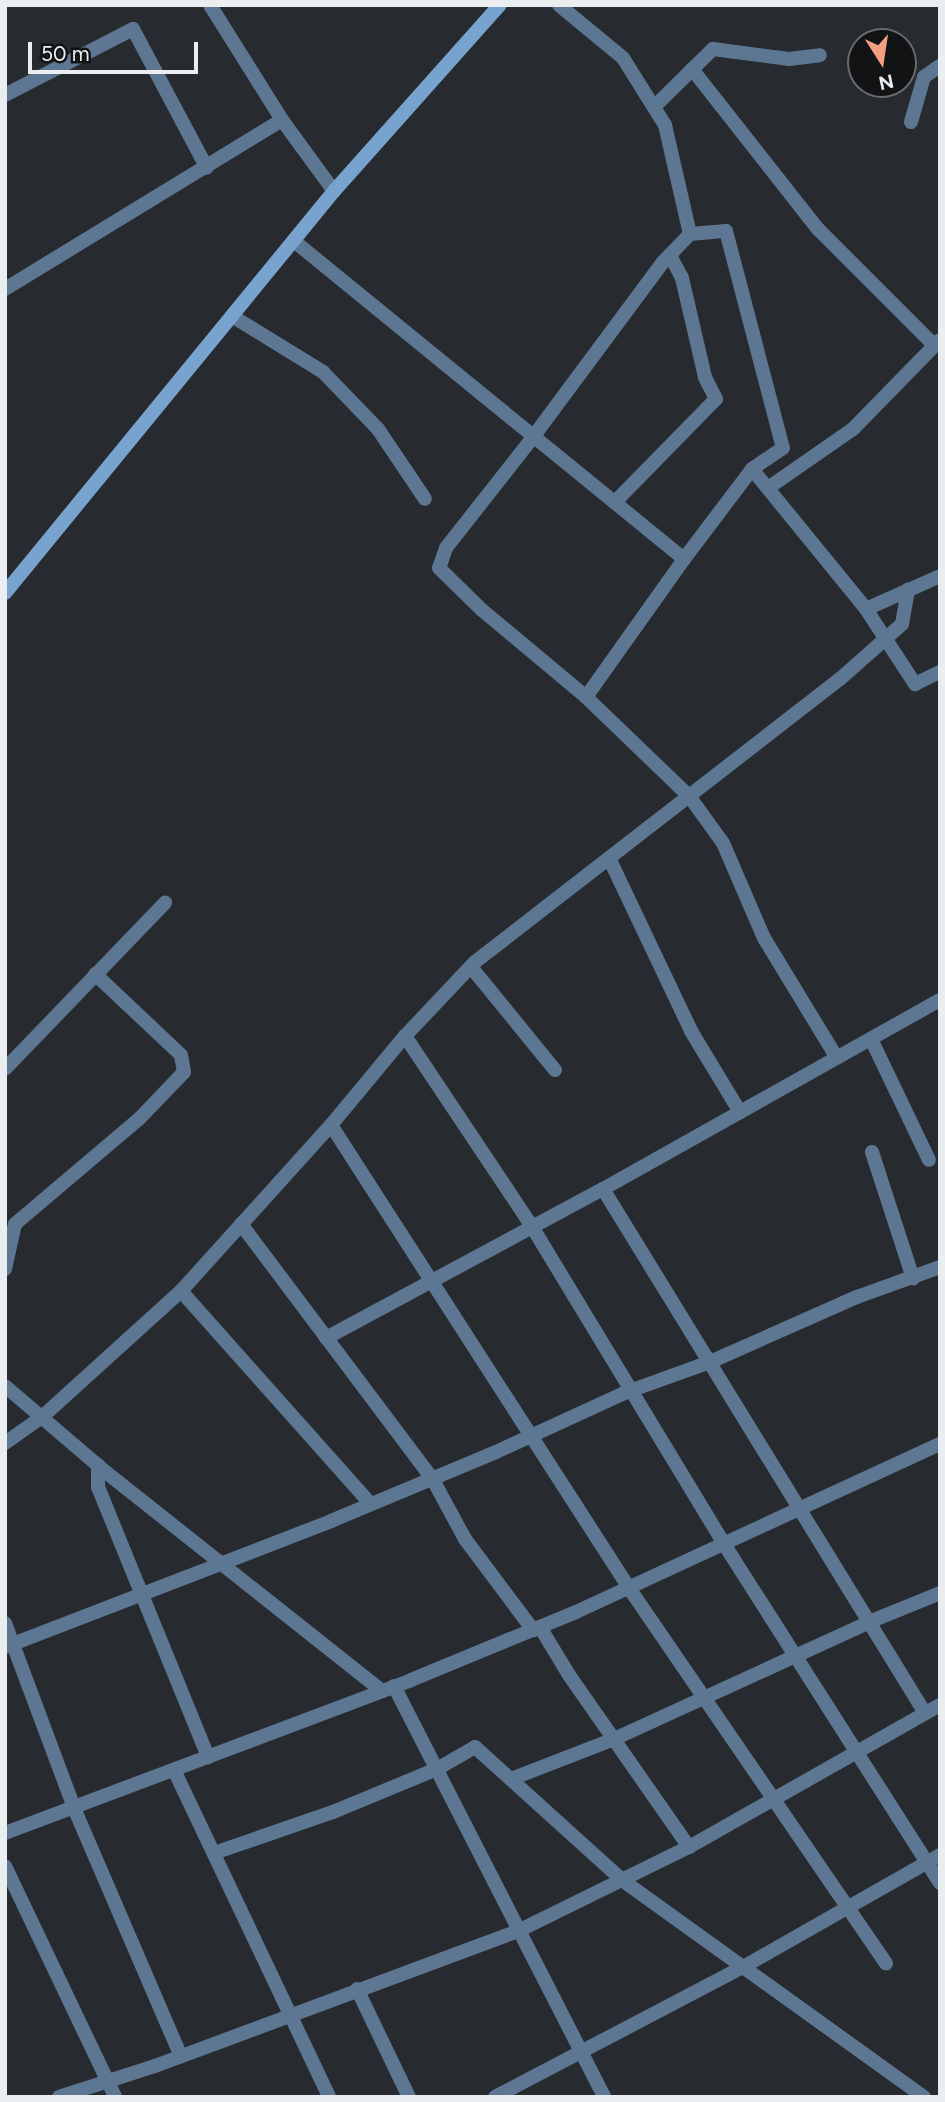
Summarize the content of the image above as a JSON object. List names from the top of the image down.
{
  "scale_bar": "50 m",
  "north": "bottom"
}
